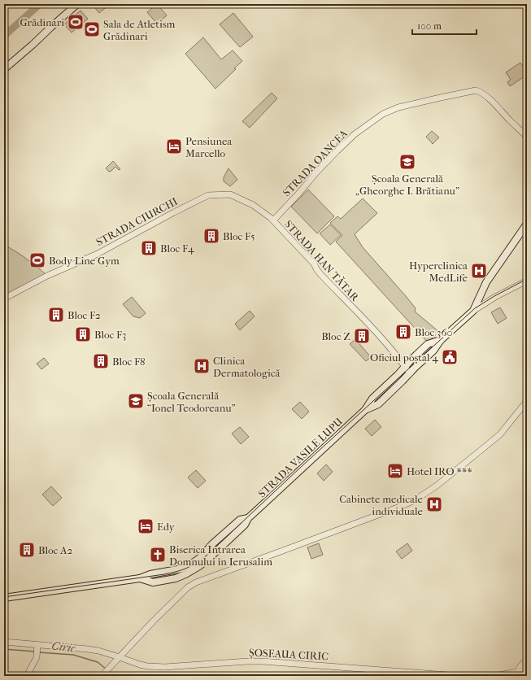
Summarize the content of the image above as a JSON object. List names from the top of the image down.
{
  "streets": {
    "main road": ["STRADA VASILE LUPU"],
    "street": [
      "STRADA OANCEA",
      "STRADA CIURCHI",
      "STRADA HAN TĂTAR",
      "ȘOSEAUA CIRIC"
    ]
  },
  "crossings": [
    ["STRADA OANCEA", "STRADA HAN TĂTAR"],
    ["STRADA CIURCHI", "STRADA HAN TĂTAR"],
    ["STRADA HAN TĂTAR", "STRADA VASILE LUPU"]
  ],
  "water": ["Ciric"],
  "places": {
    "sports": ["Grădinari", "Sala de Atletism Grădinari", "Body Line Gym"],
    "hotel": ["Pensiunea Marcello", "Hotel IRO ***", "Edy"],
    "school or university": ["Școala Generală „Gheorghe I. Brătianu”", "Școala Generală “Ionel Teodoreanu”"],
    "building": [
      "Bloc F5",
      "Bloc F4",
      "Bloc F2",
      "Bloc 360",
      "Bloc F3",
      "Bloc Z",
      "Bloc F8",
      "Bloc A2"
    ],
    "hospital": ["Hyperclinica MedLife", "Clinica Dermatologică", "Cabinete medicale individuale"],
    "public building": ["Oficiul poștal 4"],
    "church": ["Biserica Intrarea Domnului în Ierusalim"]
  },
  "scale_bar": "100 m"
}
